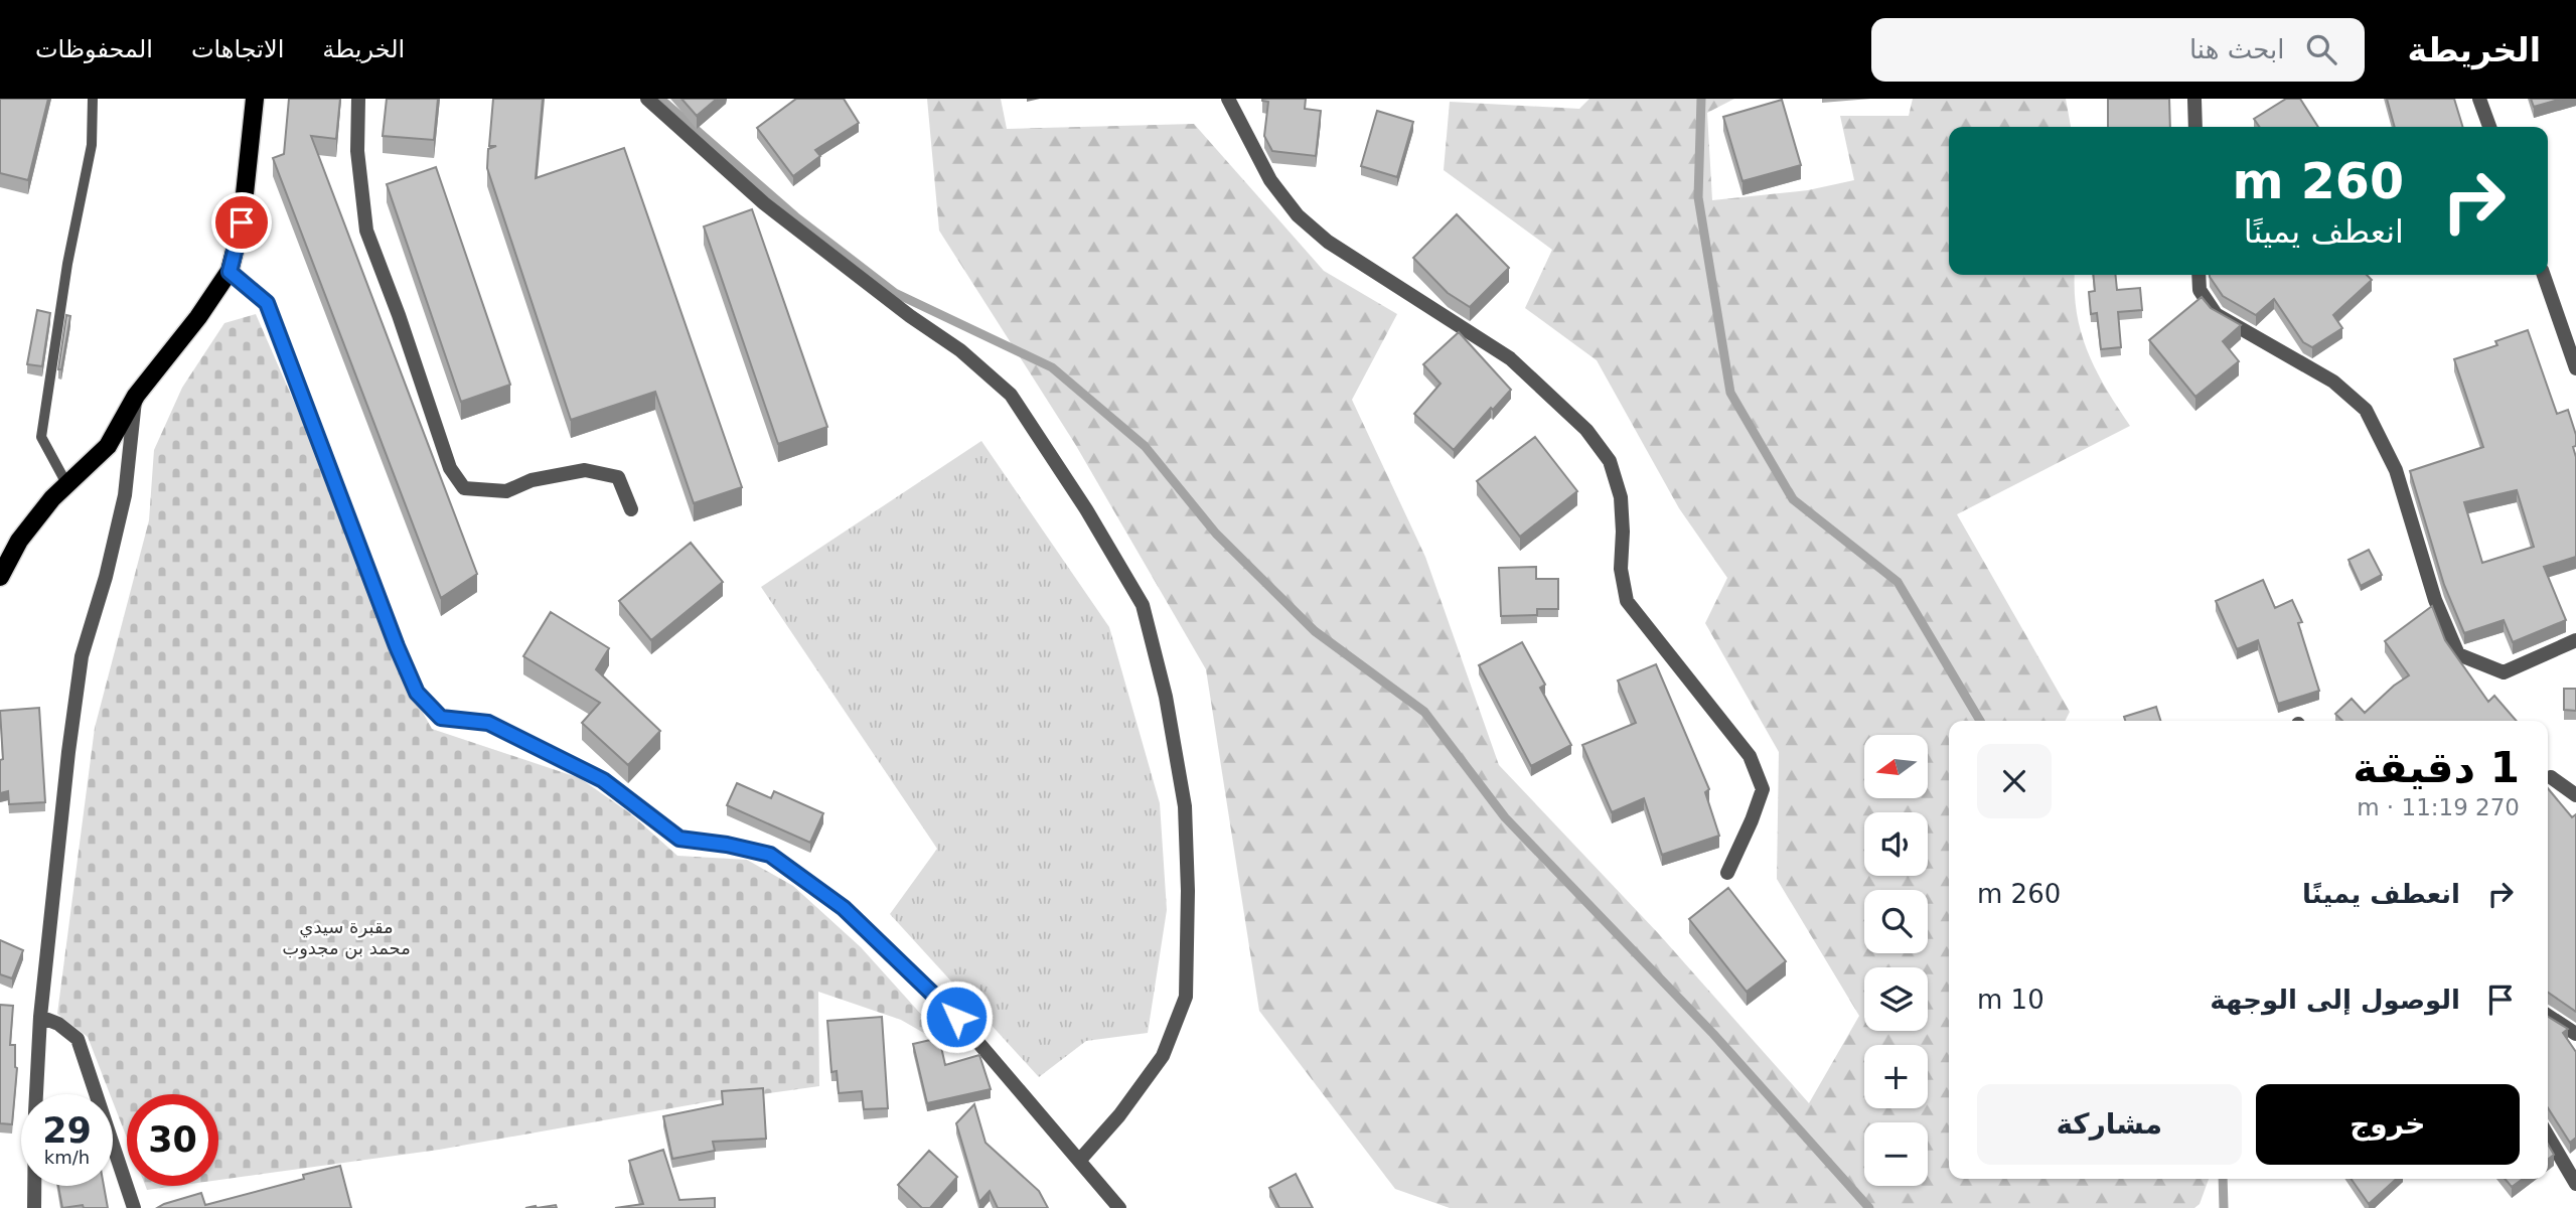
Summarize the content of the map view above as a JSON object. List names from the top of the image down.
{
  "parks": ["مقبرة سيدي محمد بن مجدوب"],
  "north": "left",
  "page": {
    "header": "الخريطة",
    "search": "ابحث هنا",
    "nav": ["الخريطة", "الاتجاهات", "المحفوظات"],
    "turn": ["260 m", "انعطف يمينًا"],
    "heading": ["1 دقيقة", "270 m · 11:19"],
    "map_buttons": ["+", "−"],
    "list": [
      {
        "name": "انعطف يمينًا",
        "value": "260 m"
      },
      {
        "name": "الوصول إلى الوجهة",
        "value": "10 m"
      }
    ],
    "buttons": ["خروج", "مشاركة"],
    "speed": "29 km/h",
    "limit": "30"
  }
}
